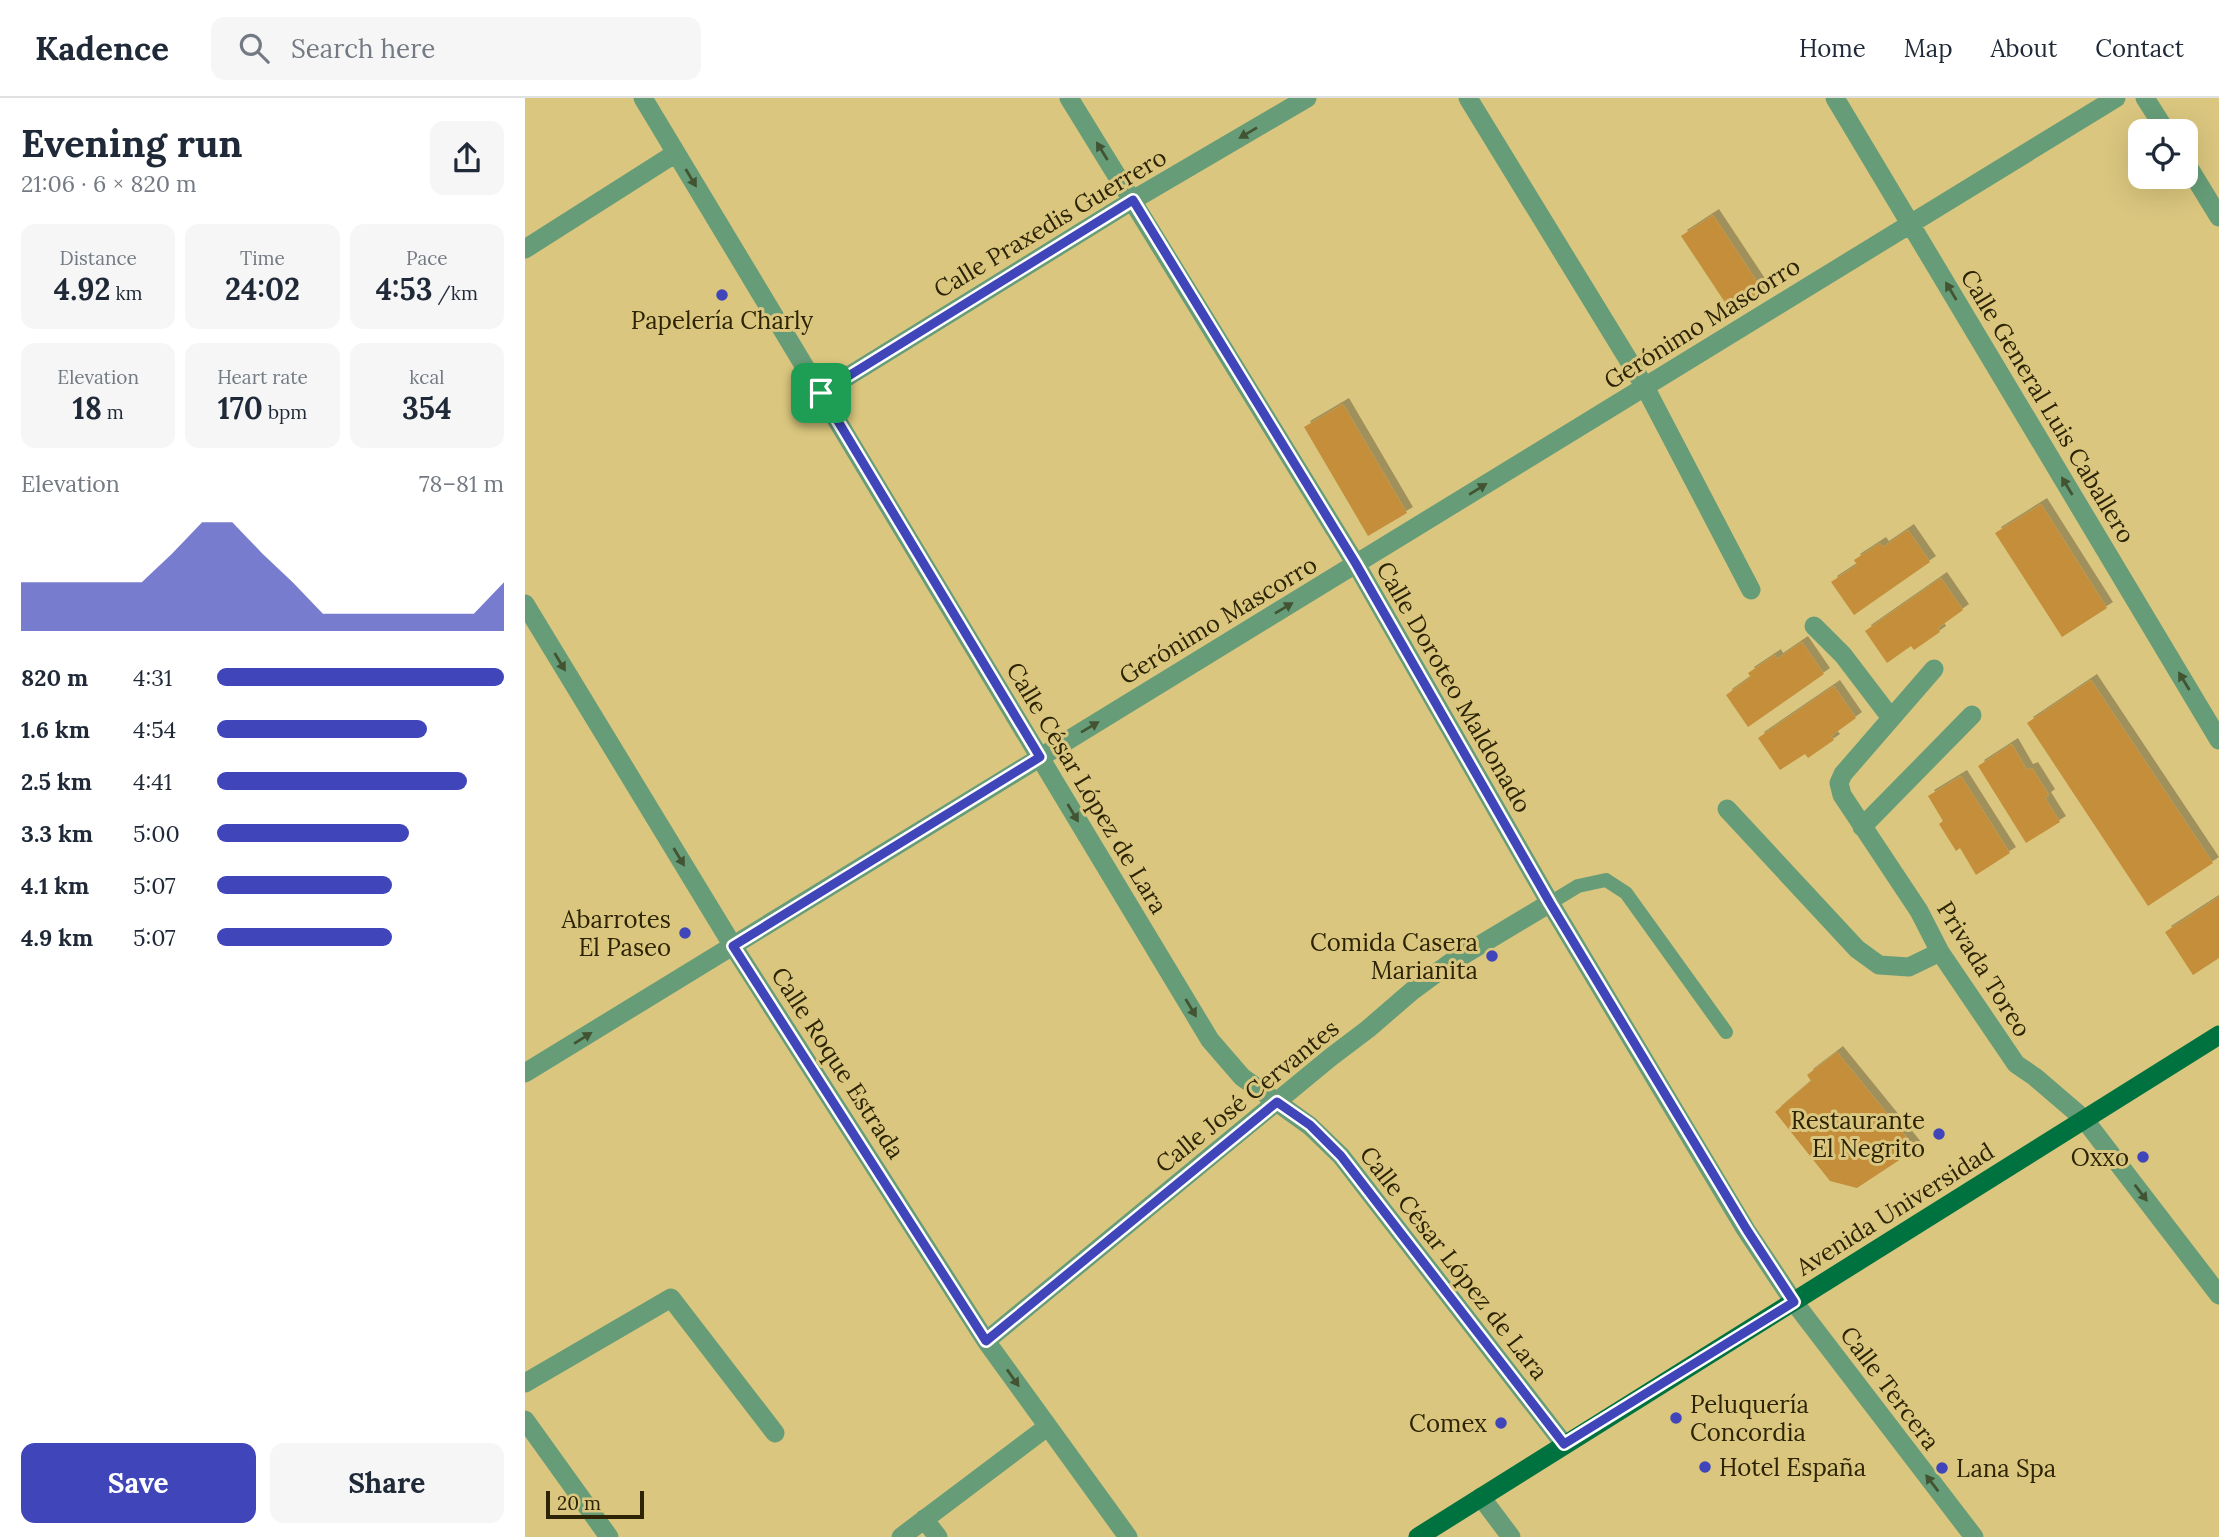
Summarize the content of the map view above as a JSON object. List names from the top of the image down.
{
  "streets": {
    "main road": ["Avenida Universidad"],
    "street": [
      "Calle Praxedis Guerrero",
      "Gerónimo Mascorro",
      "Calle General Luis Caballero",
      "Calle Doroteo Maldonado",
      "Calle César López de Lara",
      "Privada Toreo",
      "Calle Roque Estrada",
      "Calle José Cervantes",
      "Calle Tercera"
    ]
  },
  "crossings": [
    ["Calle Praxedis Guerrero", "Calle Doroteo Maldonado"],
    ["Calle Praxedis Guerrero", "Calle César López de Lara"],
    ["Gerónimo Mascorro", "Calle General Luis Caballero"],
    ["Gerónimo Mascorro", "Calle Doroteo Maldonado"],
    ["Gerónimo Mascorro", "Calle César López de Lara"],
    ["Gerónimo Mascorro", "Calle Roque Estrada"],
    ["Calle Doroteo Maldonado", "Calle José Cervantes"],
    ["Calle Doroteo Maldonado", "Avenida Universidad"],
    ["Calle Doroteo Maldonado", "Calle Tercera"],
    ["Calle César López de Lara", "Calle José Cervantes"],
    ["Calle César López de Lara", "Avenida Universidad"],
    ["Privada Toreo", "Avenida Universidad"],
    ["Calle Roque Estrada", "Calle José Cervantes"],
    ["Avenida Universidad", "Calle Tercera"]
  ],
  "one_way": [
    "Calle Praxedis Guerrero",
    "Gerónimo Mascorro",
    "Calle General Luis Caballero",
    "Calle César López de Lara",
    "Calle Roque Estrada",
    "Calle Tercera"
  ],
  "places": [
    "Papelería Charly",
    "Abarrotes El Paseo",
    "Comida Casera Marianita",
    "Restaurante El Negrito",
    "Oxxo",
    "Peluquería Concordia",
    "Comex",
    "Hotel España",
    "Lana Spa"
  ],
  "scale_bar": "20 m",
  "page": {
    "header": "Kadence",
    "search": "Search here",
    "nav": [
      "Home",
      "Map",
      "About",
      "Contact"
    ],
    "heading": ["Evening run", "21:06 · 6 × 820 m"],
    "stats": [
      ["Distance", "4.92 km"],
      ["Time", "24:02"],
      ["Pace", "4:53 /km"],
      ["Elevation", "18 m"],
      ["Heart rate", "170 bpm"],
      ["kcal", "354"]
    ],
    "chart": ["Elevation", "78–81 m"],
    "list": [
      {
        "name": "820 m",
        "note": "4:31"
      },
      {
        "name": "1.6 km",
        "note": "4:54"
      },
      {
        "name": "2.5 km",
        "note": "4:41"
      },
      {
        "name": "3.3 km",
        "note": "5:00"
      },
      {
        "name": "4.1 km",
        "note": "5:07"
      },
      {
        "name": "4.9 km",
        "note": "5:07"
      }
    ],
    "buttons": ["Save", "Share"],
    "scale": "20 m"
  }
}
